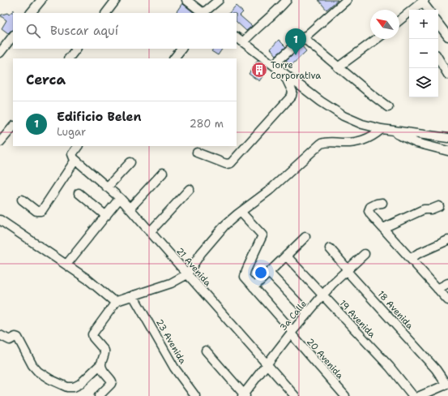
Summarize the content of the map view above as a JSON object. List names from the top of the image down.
{
  "streets": {
    "street": [
      "21 Avenida",
      "18 Avenida",
      "3a Calle",
      "19 Avenida",
      "23 Avenida",
      "20 Avenida"
    ]
  },
  "crossings": [
    ["21 Avenida", "3a Calle"],
    ["18 Avenida", "3a Calle"],
    ["3a Calle", "19 Avenida"],
    ["3a Calle", "20 Avenida"]
  ],
  "places": {
    "building": ["Torre Corporativa"]
  },
  "north": "top left",
  "page": {
    "map_buttons": ["+", "−"],
    "search": "Buscar aquí",
    "pins": "1",
    "heading": "Cerca",
    "list": [
      {
        "mark": "1",
        "name": "Edificio Belen",
        "note": "Lugar",
        "value": "280 m"
      }
    ]
  }
}
